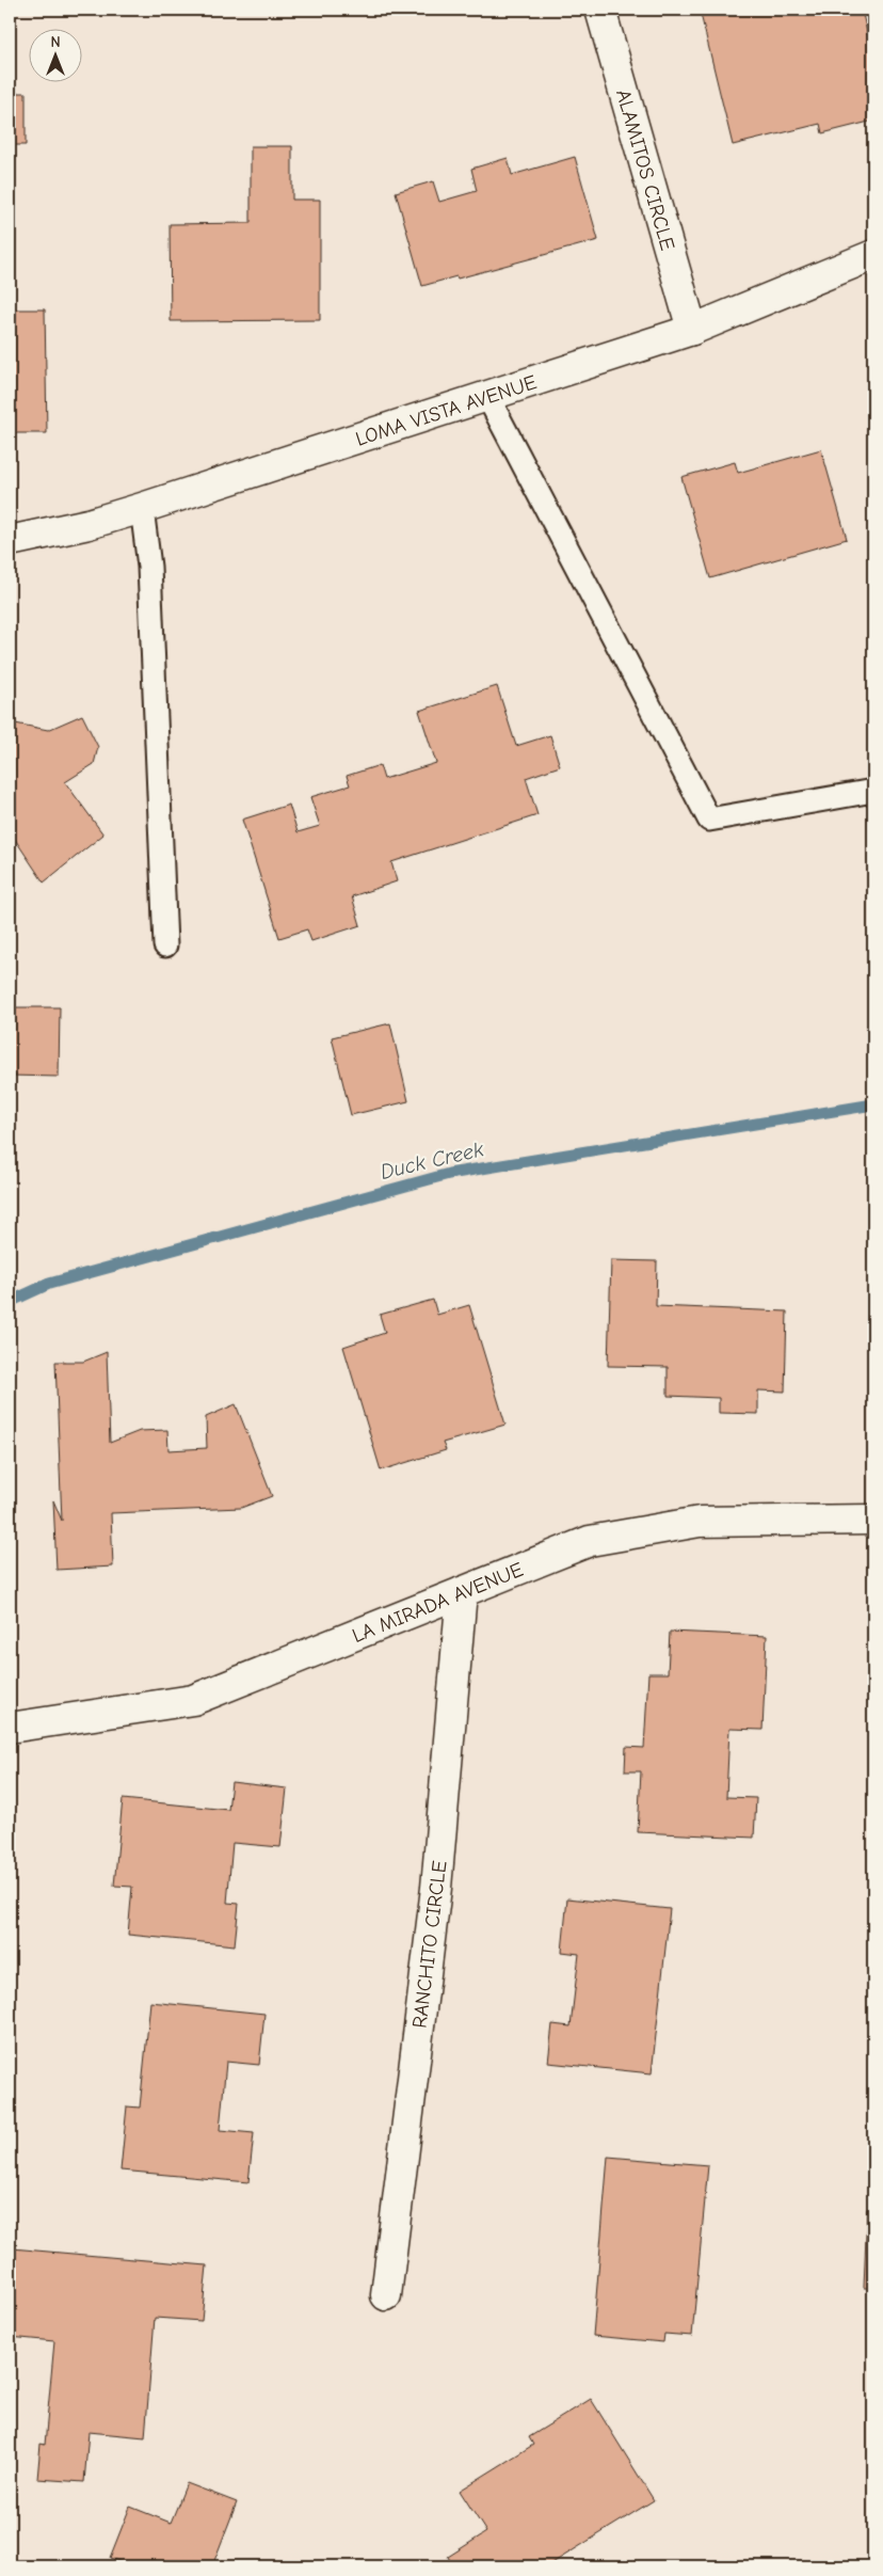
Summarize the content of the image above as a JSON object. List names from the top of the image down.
{
  "streets": {
    "street": [
      "ALAMITOS CIRCLE",
      "LOMA VISTA AVENUE",
      "LA MIRADA AVENUE",
      "RANCHITO CIRCLE"
    ]
  },
  "crossings": [
    ["ALAMITOS CIRCLE", "LOMA VISTA AVENUE"],
    ["LA MIRADA AVENUE", "RANCHITO CIRCLE"]
  ],
  "water": ["Duck Creek"],
  "north": "top"
}
